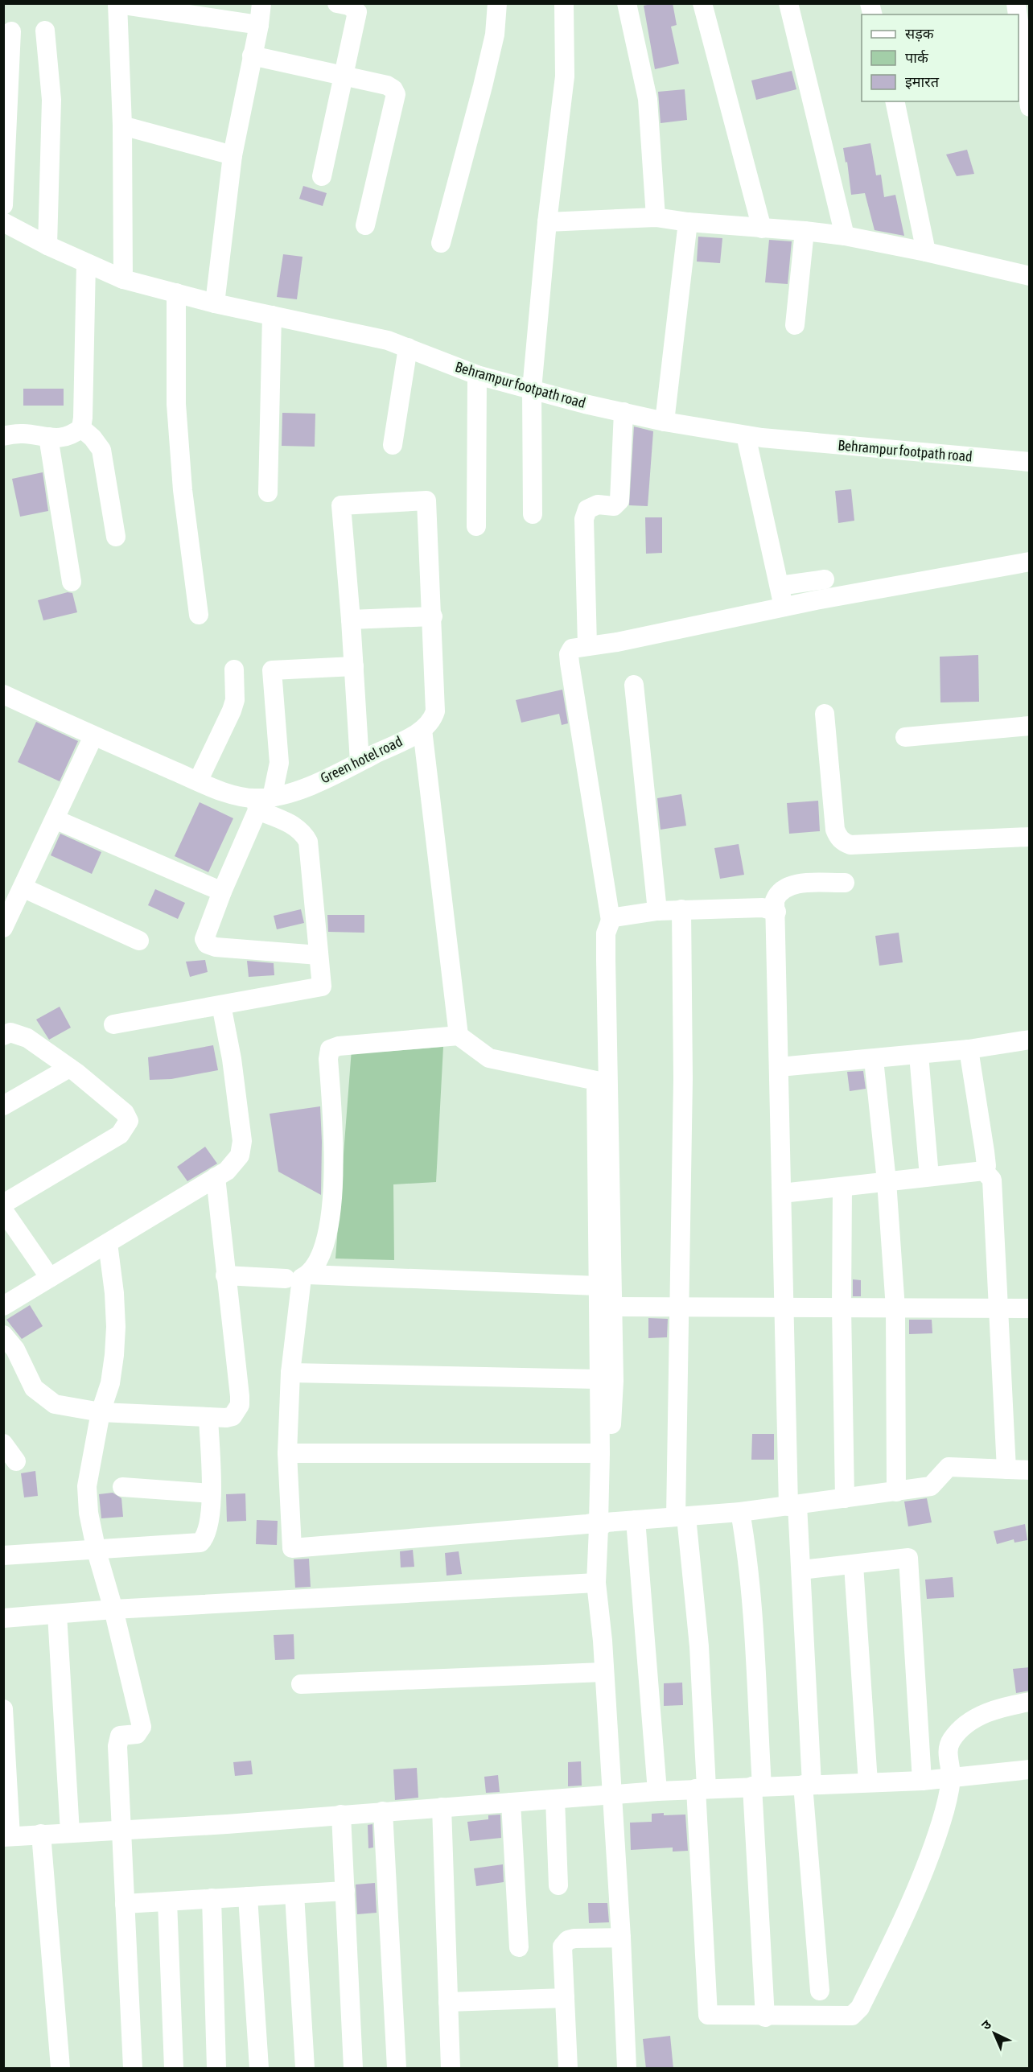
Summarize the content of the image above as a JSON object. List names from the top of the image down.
{
  "streets": {
    "street": ["Behrampur footpath road", "Green hotel road"]
  },
  "legend": ["सड़क", "पार्क", "इमारत"],
  "north": "top left"
}
